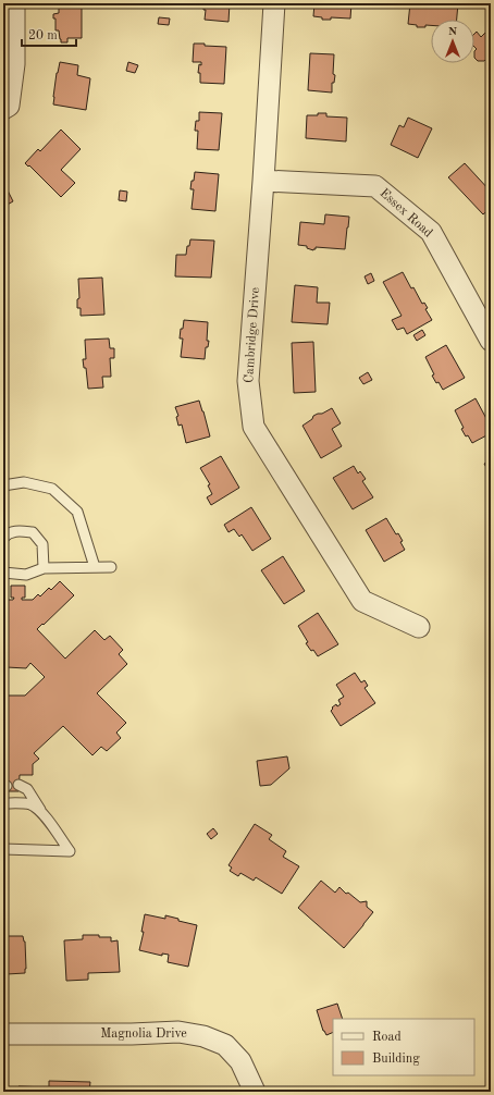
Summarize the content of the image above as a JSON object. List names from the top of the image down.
{
  "streets": {
    "street": ["Essex Road", "Cambridge Drive", "Magnolia Drive"]
  },
  "crossings": [
    ["Essex Road", "Cambridge Drive"]
  ],
  "legend": ["Road", "Building"],
  "scale_bar": "20 m",
  "north": "top"
}
